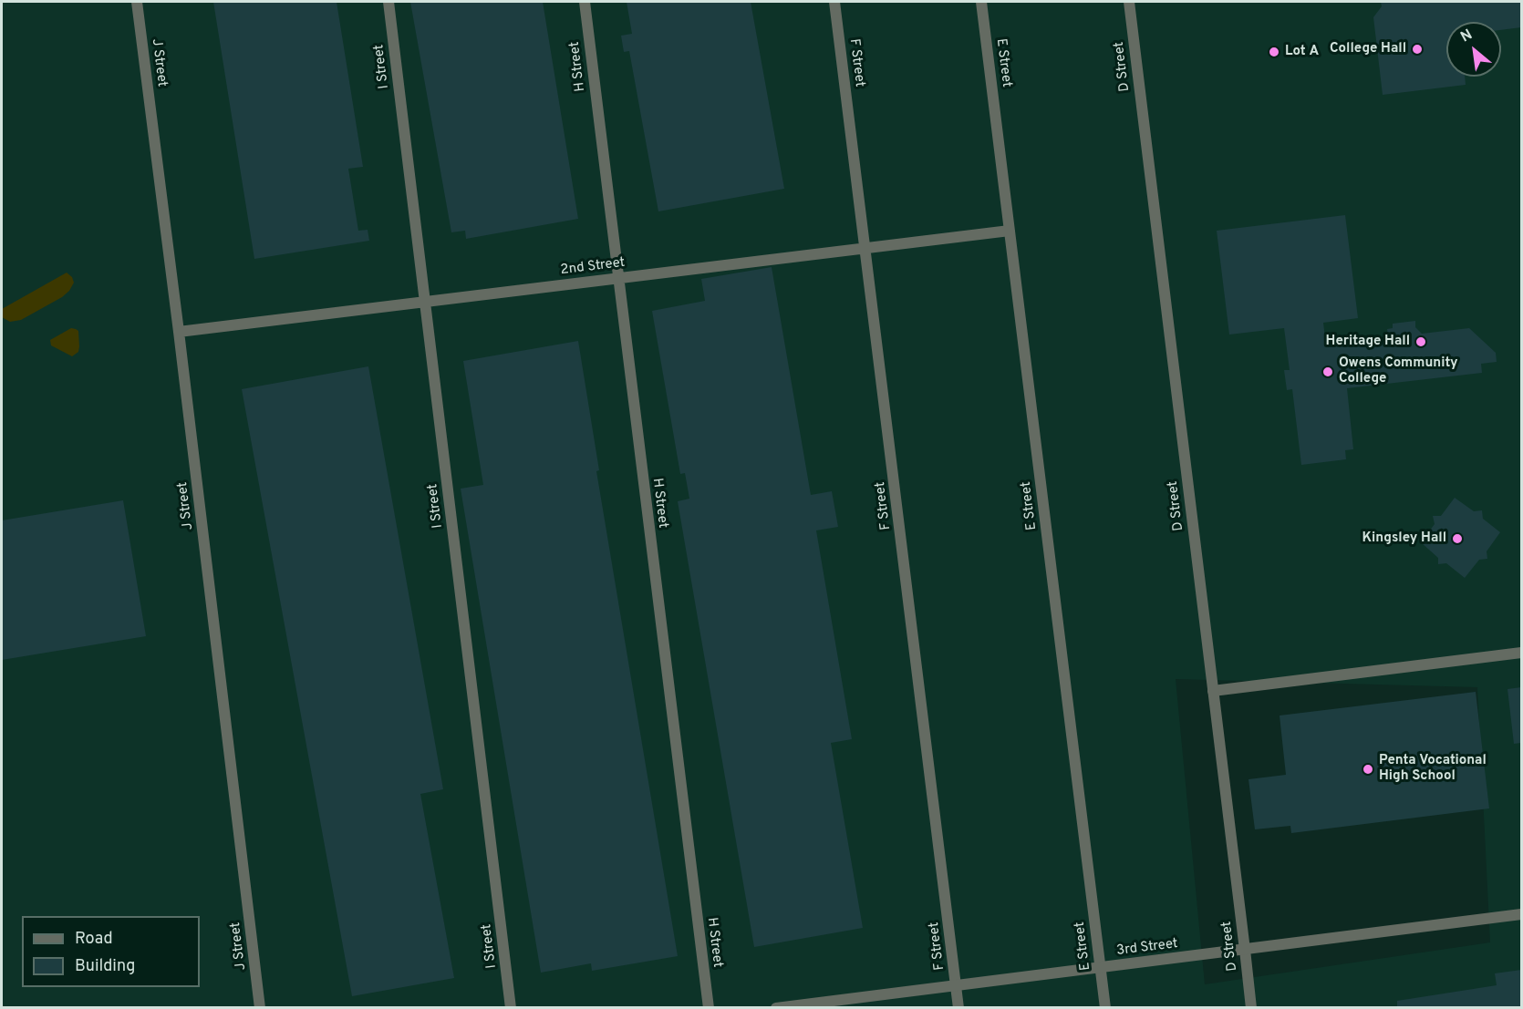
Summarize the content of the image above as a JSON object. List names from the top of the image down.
{
  "streets": {
    "street": [
      "J Street",
      "F Street",
      "E Street",
      "I Street",
      "H Street",
      "D Street",
      "2nd Street",
      "3rd Street"
    ]
  },
  "crossings": [
    ["J Street", "2nd Street"],
    ["F Street", "2nd Street"],
    ["F Street", "3rd Street"],
    ["E Street", "2nd Street"],
    ["E Street", "3rd Street"],
    ["I Street", "2nd Street"],
    ["H Street", "2nd Street"],
    ["D Street", "3rd Street"]
  ],
  "places": [
    "College Hall",
    "Lot A",
    "Heritage Hall",
    "Owens Community College",
    "Kingsley Hall",
    "Penta Vocational High School"
  ],
  "legend": ["Road", "Building"],
  "north": "top left"
}
